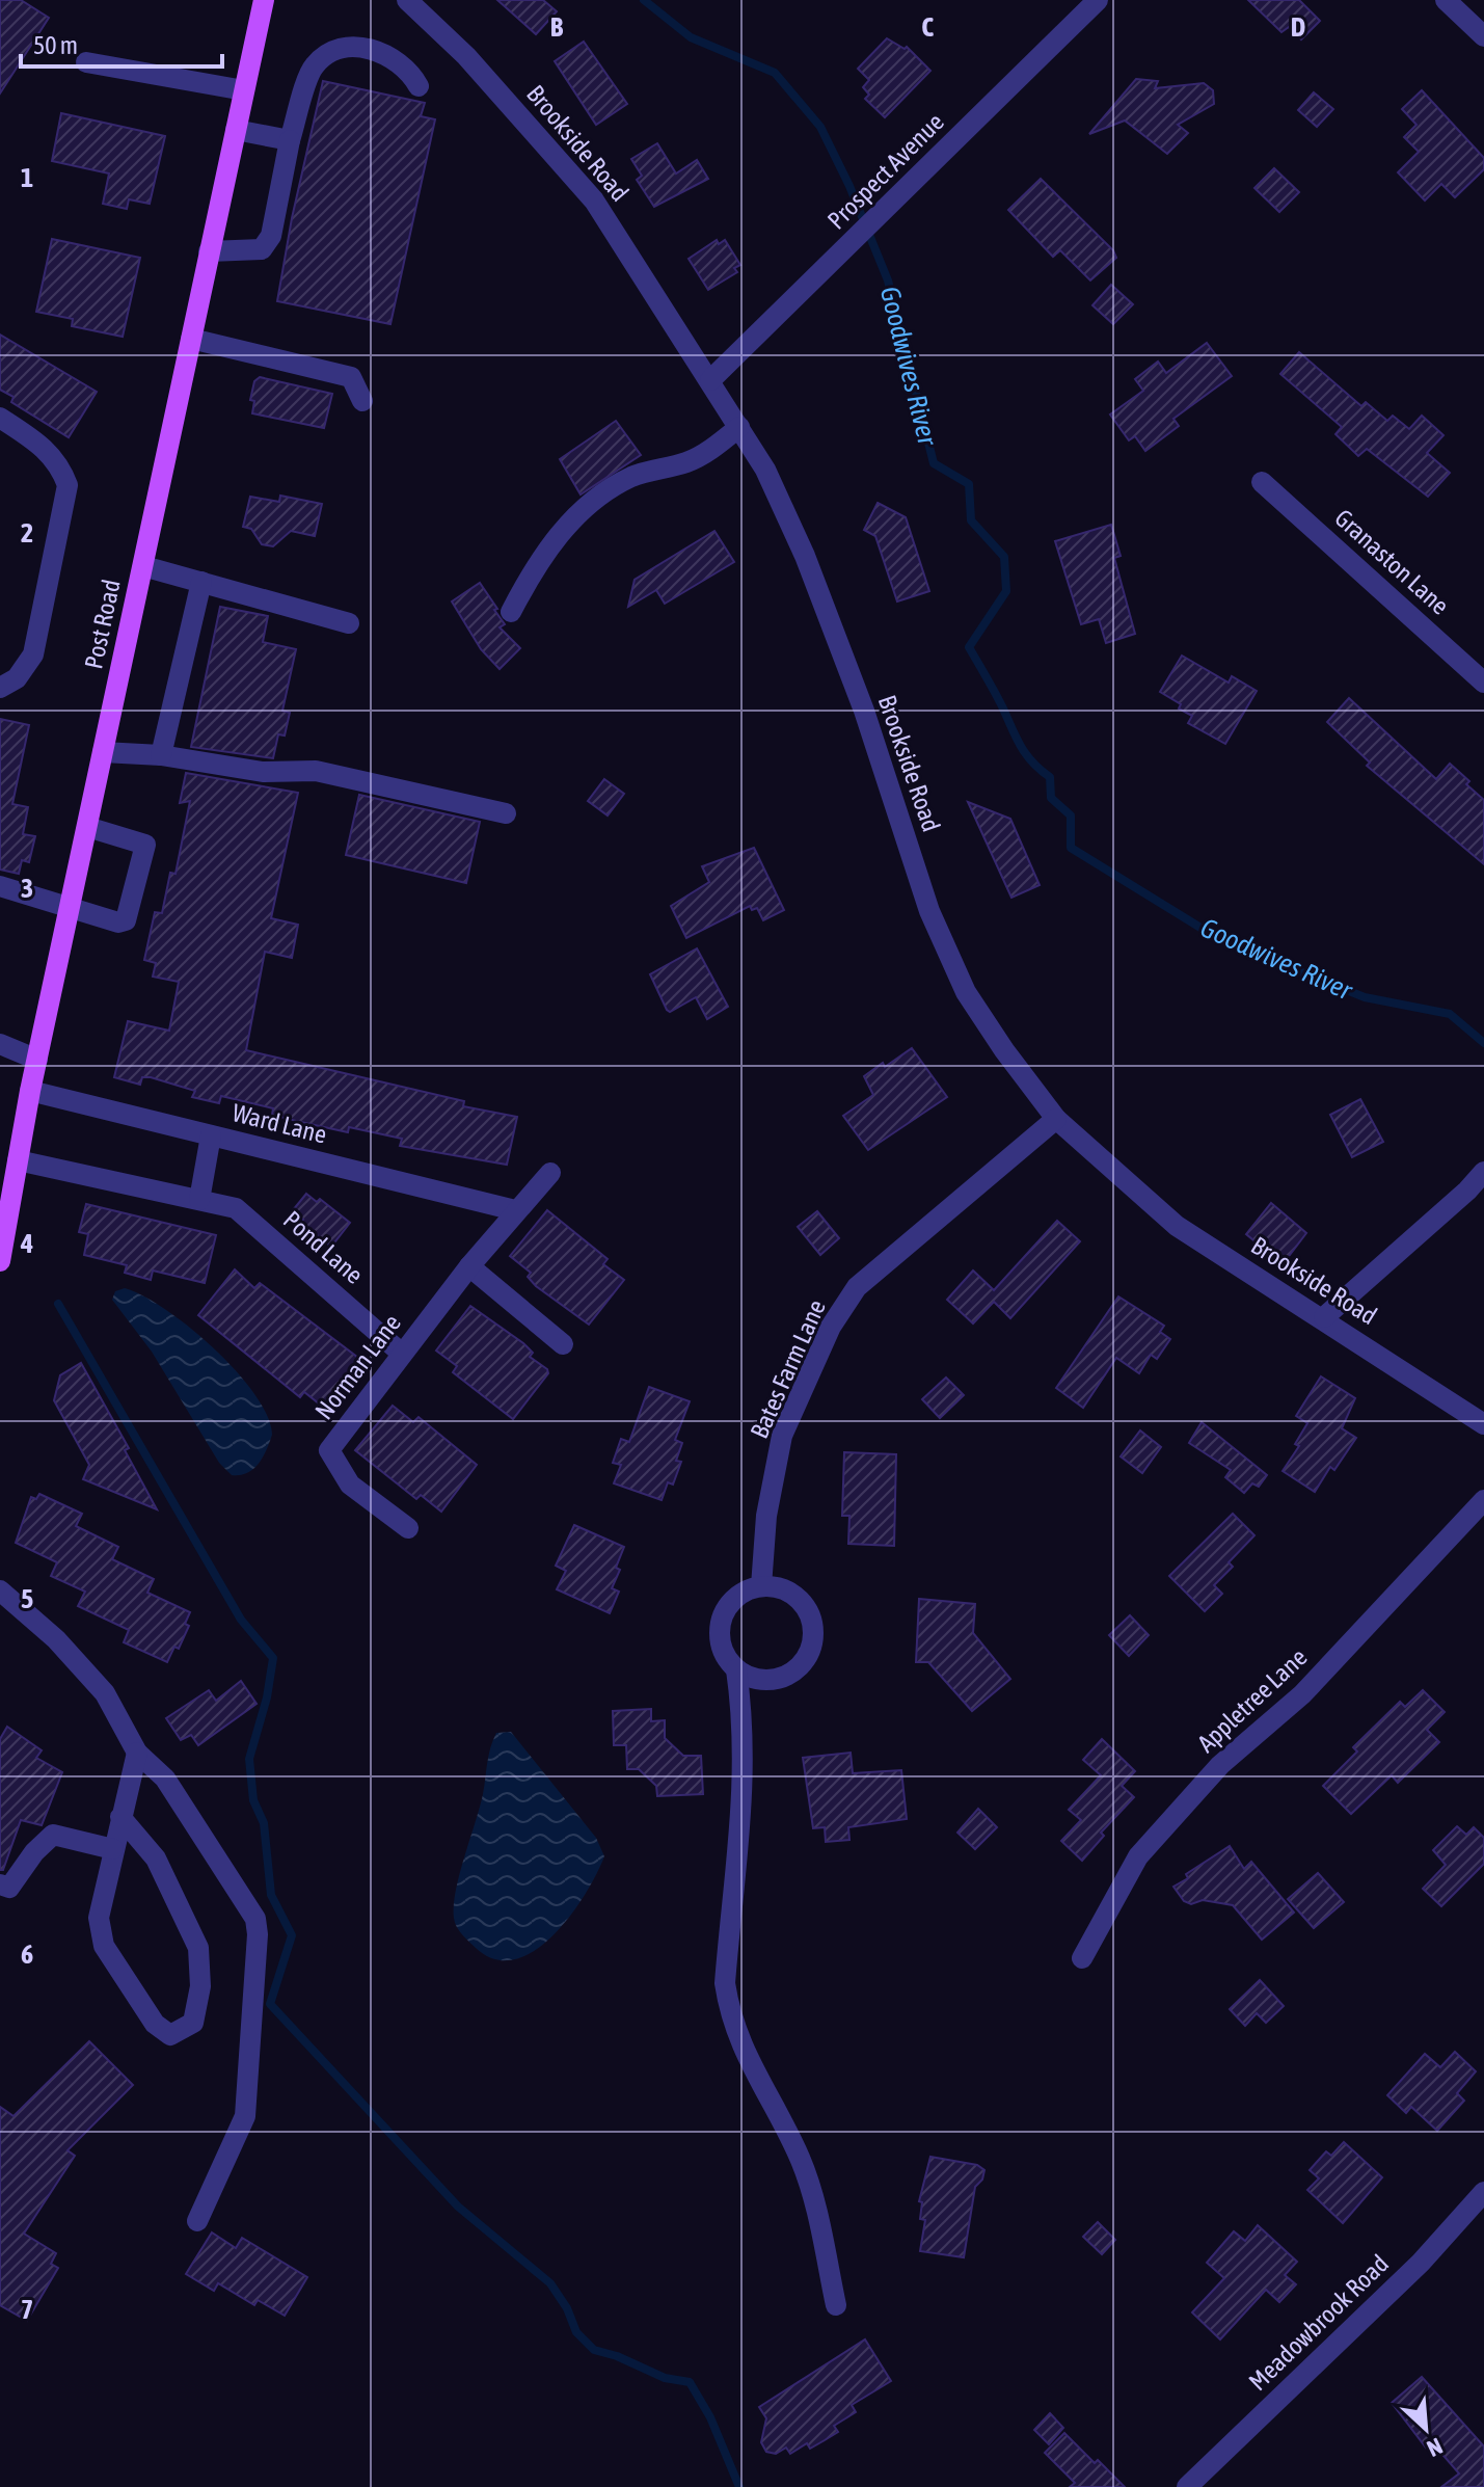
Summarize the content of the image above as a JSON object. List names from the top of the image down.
{
  "streets": {
    "main road": ["Post Road"],
    "street": [
      "Brookside Road",
      "Prospect Avenue",
      "Granaston Lane",
      "Ward Lane",
      "Pond Lane",
      "Norman Lane",
      "Bates Farm Lane",
      "Appletree Lane",
      "Meadowbrook Road"
    ]
  },
  "crossings": [
    ["Brookside Road", "Prospect Avenue"],
    ["Brookside Road", "Bates Farm Lane"],
    ["Post Road", "Ward Lane"],
    ["Post Road", "Pond Lane"],
    ["Ward Lane", "Norman Lane"],
    ["Pond Lane", "Norman Lane"]
  ],
  "water": ["Goodwives River"],
  "scale_bar": "50 m",
  "north": "bottom right",
  "grid": {
    "columns": ["B", "C", "D"],
    "rows": [
      "1",
      "2",
      "3",
      "4",
      "5",
      "6",
      "7"
    ]
  }
}
